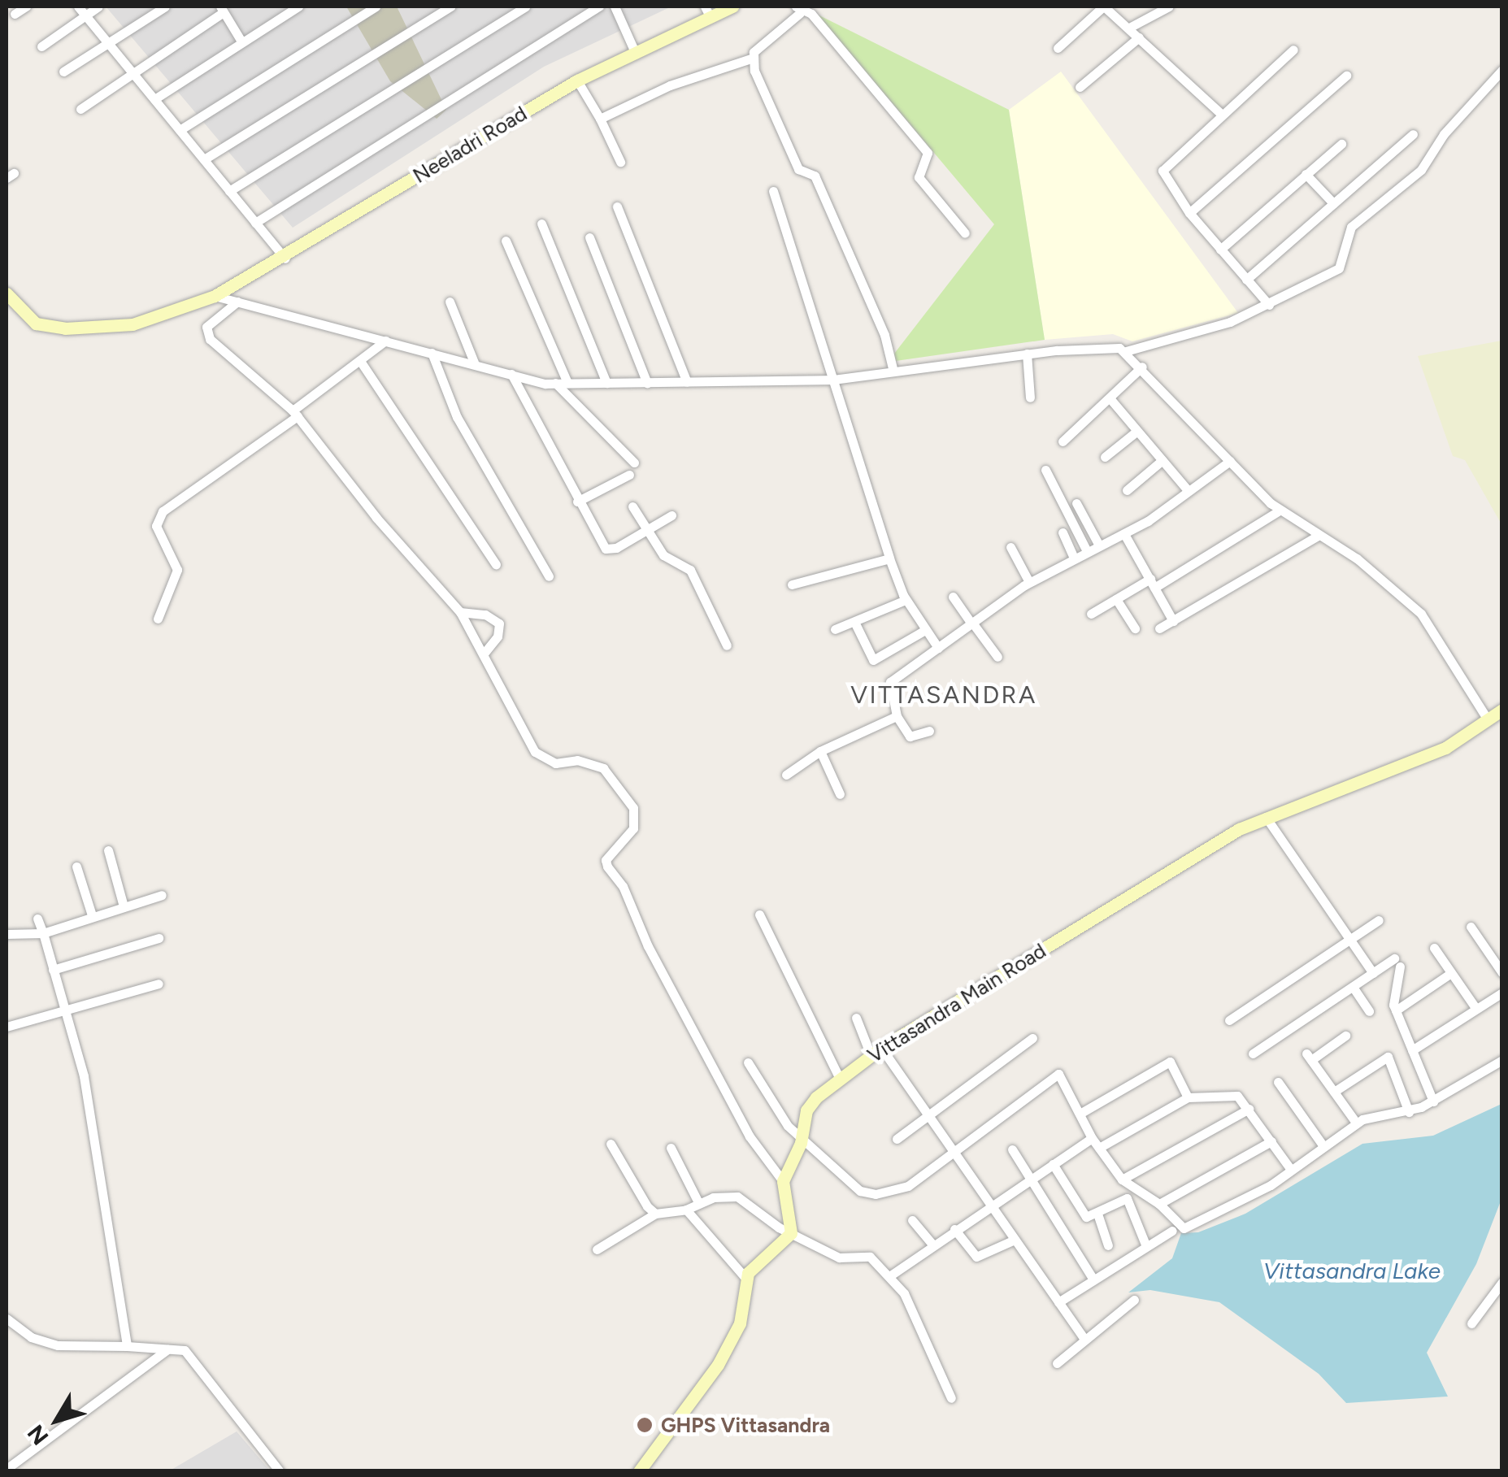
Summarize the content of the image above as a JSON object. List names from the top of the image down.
{
  "streets": {
    "street": ["Neeladri Road", "Vittasandra Main Road"]
  },
  "districts": ["VITTASANDRA"],
  "water": ["Vittasandra Lake"],
  "places": ["GHPS Vittasandra"],
  "north": "bottom left"
}
